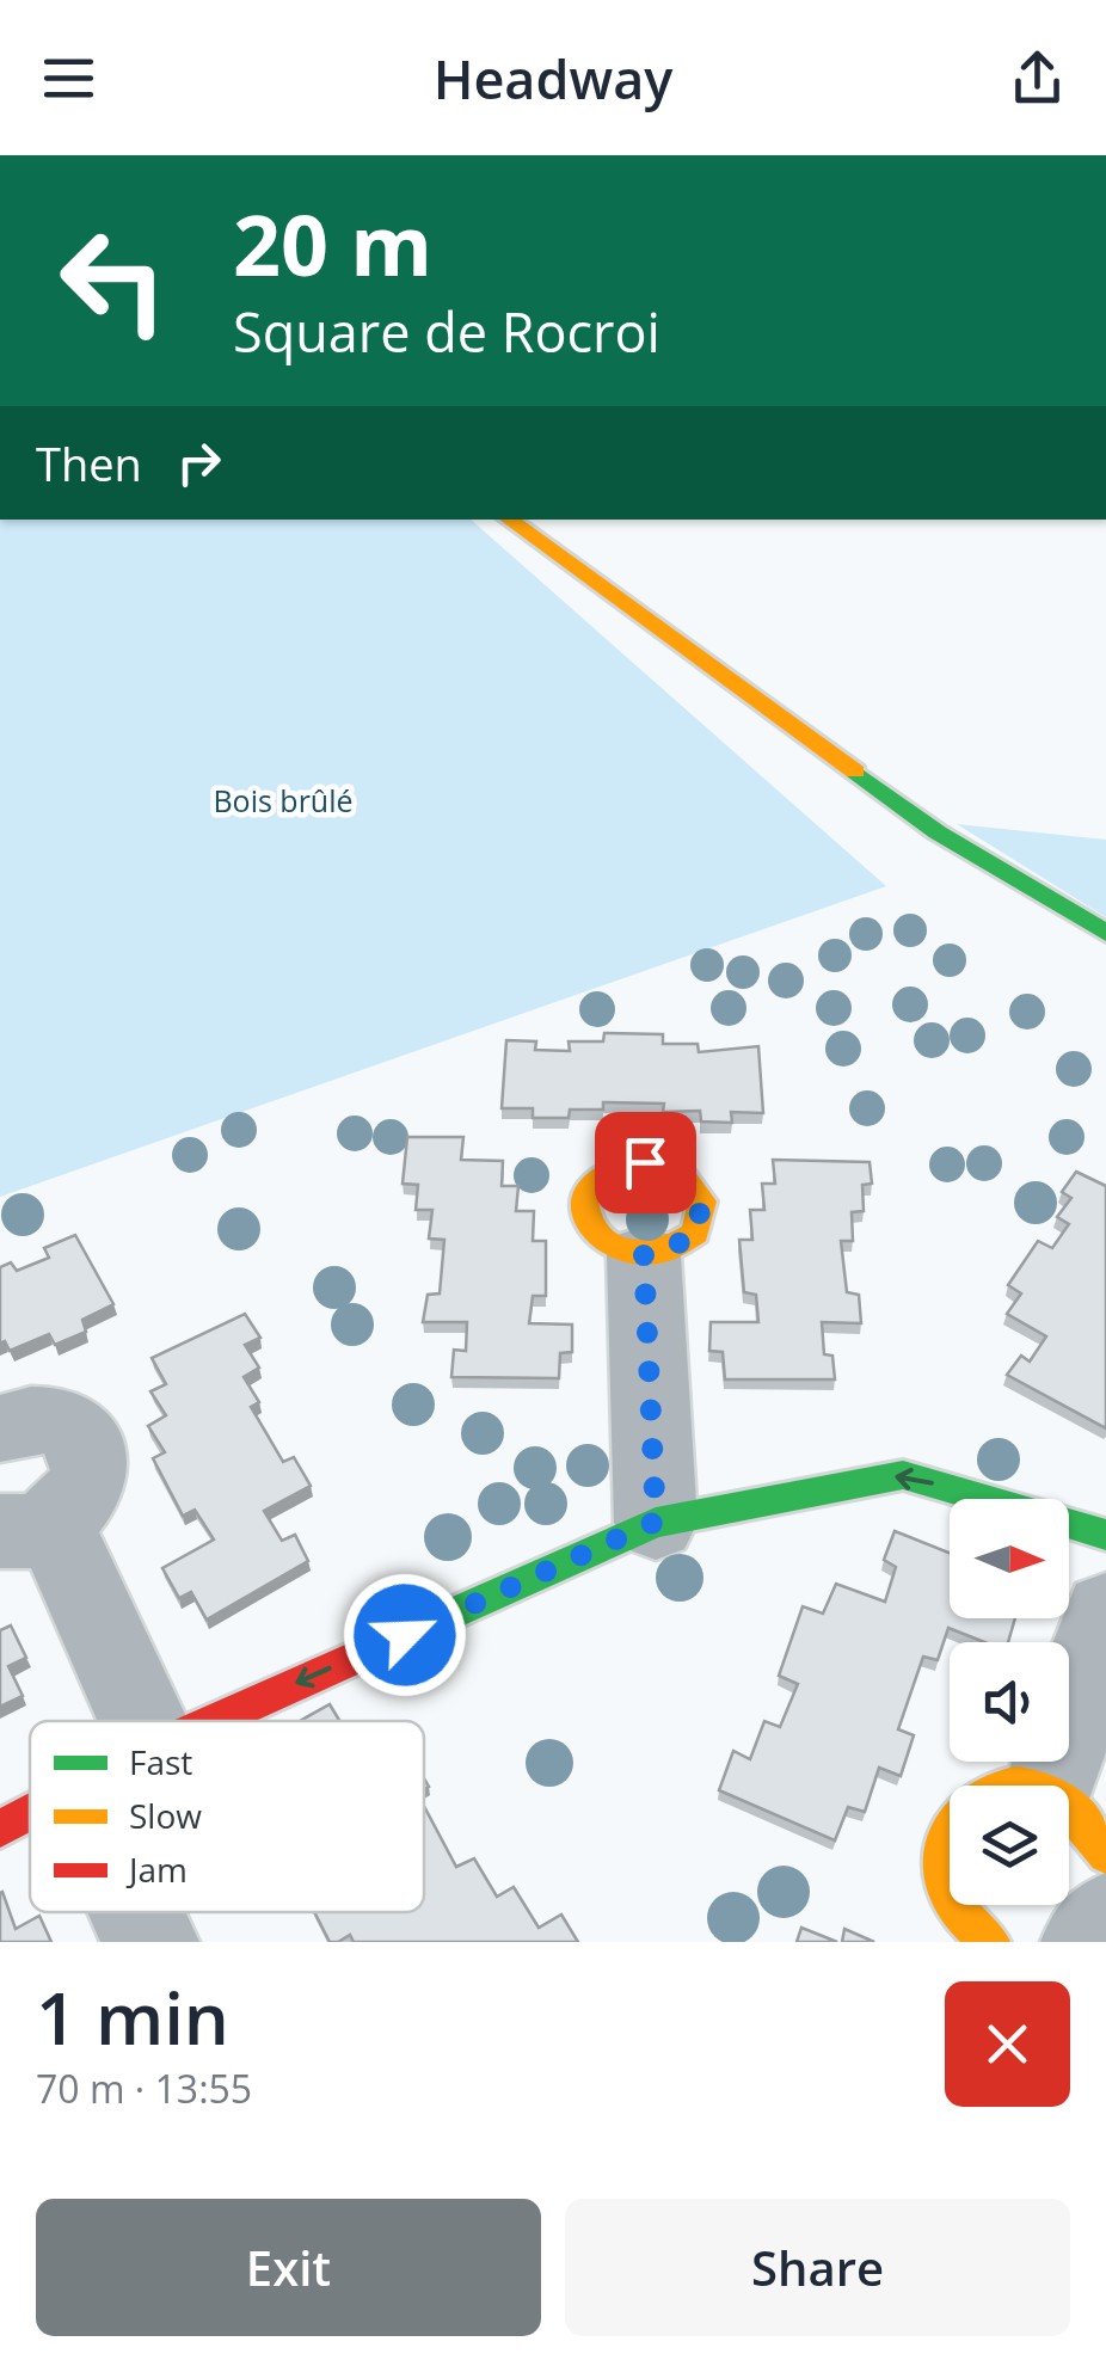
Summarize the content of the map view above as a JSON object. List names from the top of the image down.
{
  "parks": ["Bois brûlé"],
  "legend": ["Fast", "Slow", "Jam"],
  "north": "right",
  "page": {
    "header": "Headway",
    "turn": ["20 m", "Square de Rocroi"],
    "then": "Then",
    "heading": ["1 min", "70 m · 13:55"],
    "buttons": ["Exit", "Share"]
  }
}
